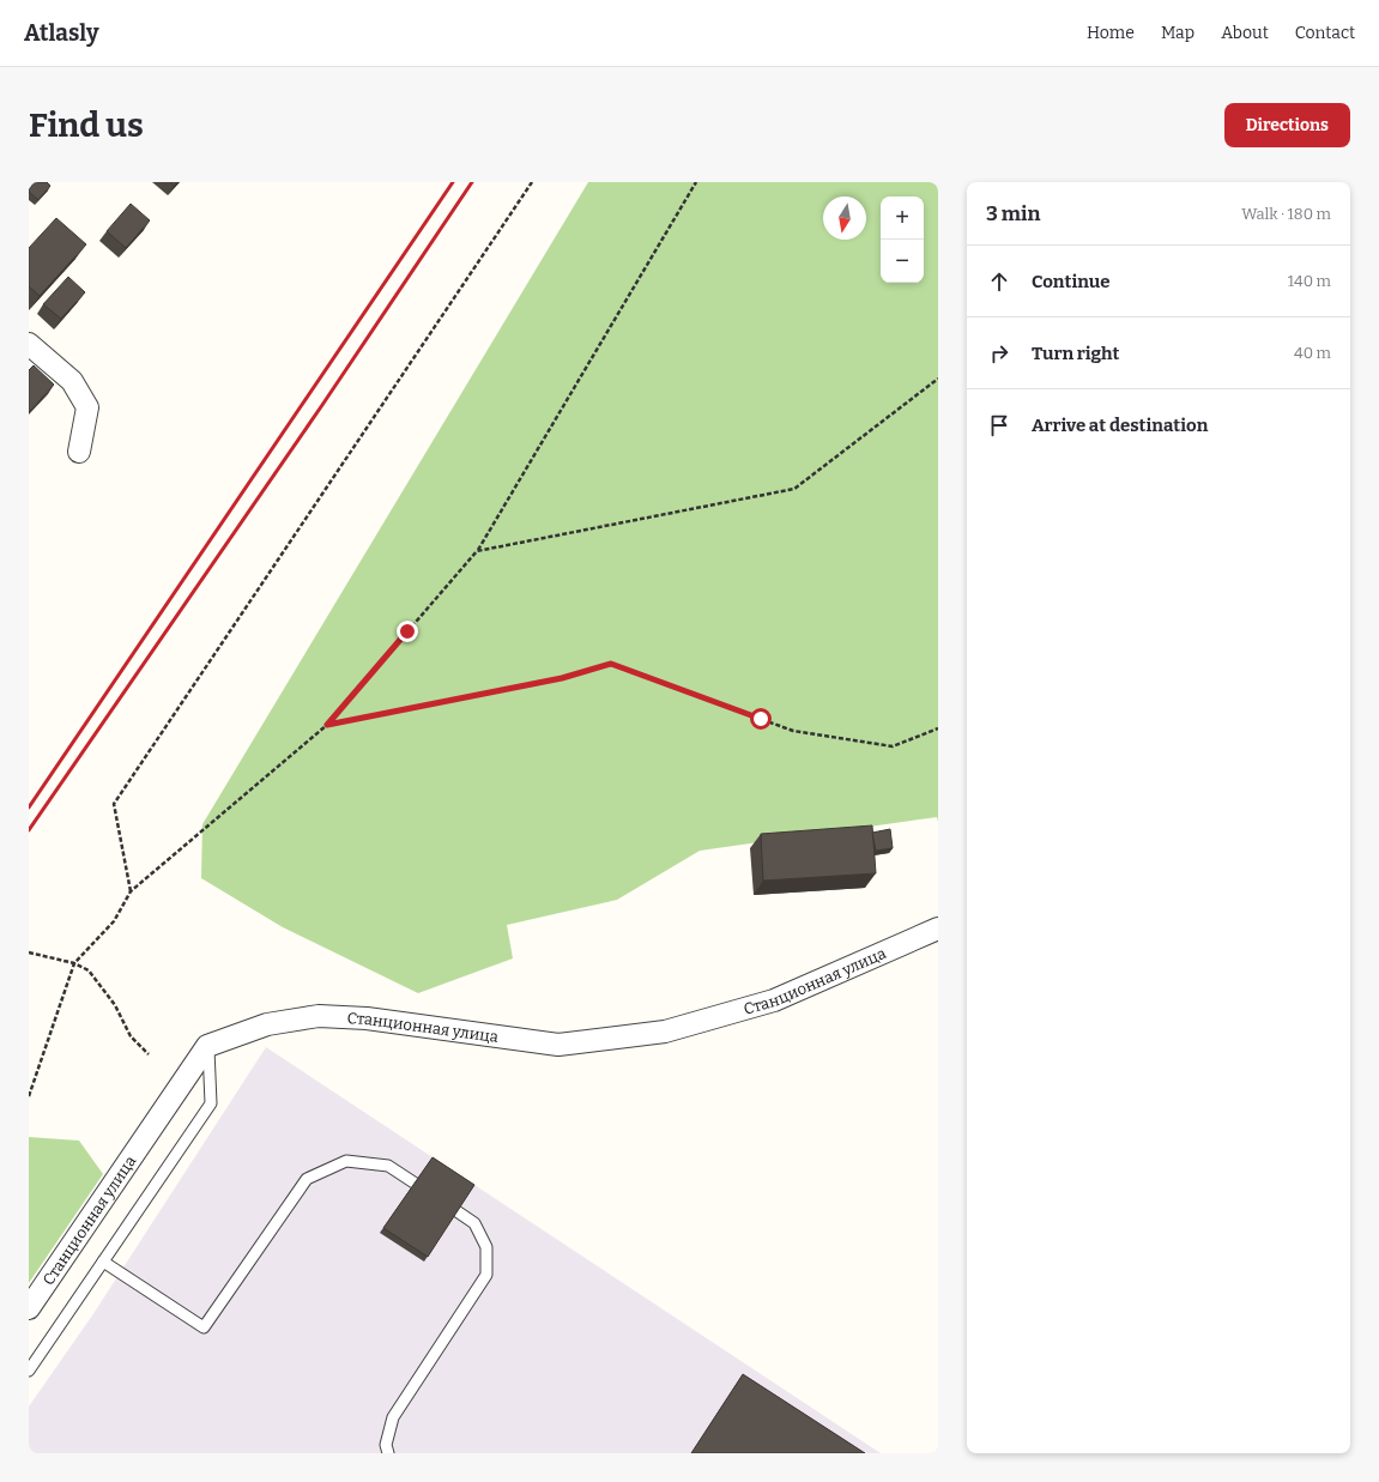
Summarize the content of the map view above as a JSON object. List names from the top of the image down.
{
  "streets": {
    "street": ["Станционная улица"]
  },
  "north": "bottom",
  "page": {
    "header": "Atlasly",
    "nav": [
      "Home",
      "Map",
      "About",
      "Contact"
    ],
    "buttons": "Directions",
    "title": "Find us",
    "heading": ["3 min", "Walk · 180 m"],
    "map_buttons": ["+", "−"],
    "list": [
      ["Continue", "140 m"],
      ["Turn right", "40 m"],
      "Arrive at destination"
    ]
  }
}
